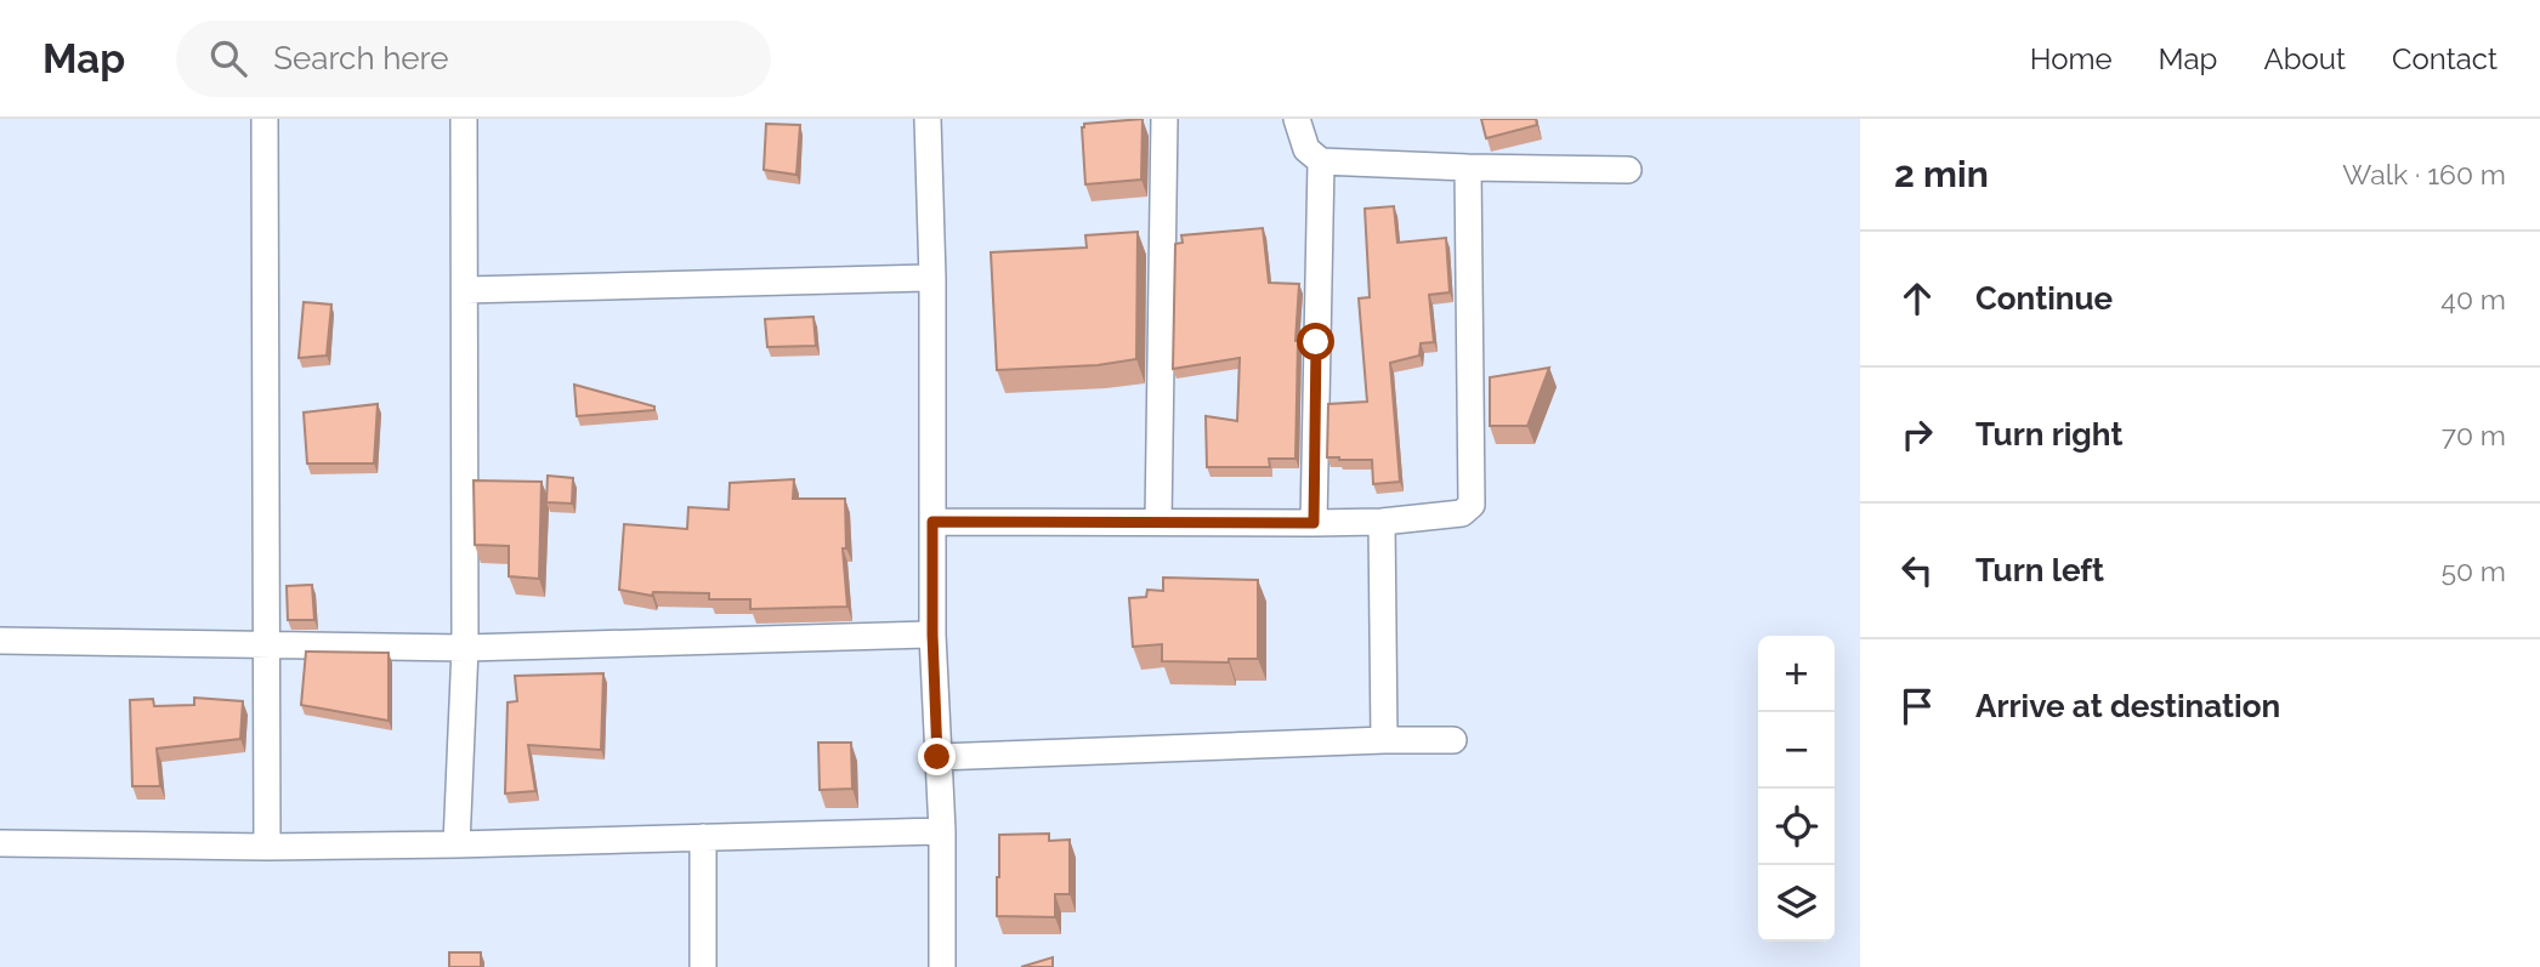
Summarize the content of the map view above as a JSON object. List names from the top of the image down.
{
  "page": {
    "header": "Map",
    "search": "Search here",
    "nav": [
      "Home",
      "Map",
      "About",
      "Contact"
    ],
    "heading": ["2 min", "Walk · 160 m"],
    "list": [
      ["Continue", "40 m"],
      ["Turn right", "70 m"],
      ["Turn left", "50 m"],
      "Arrive at destination"
    ],
    "map_buttons": ["+", "−"]
  }
}
